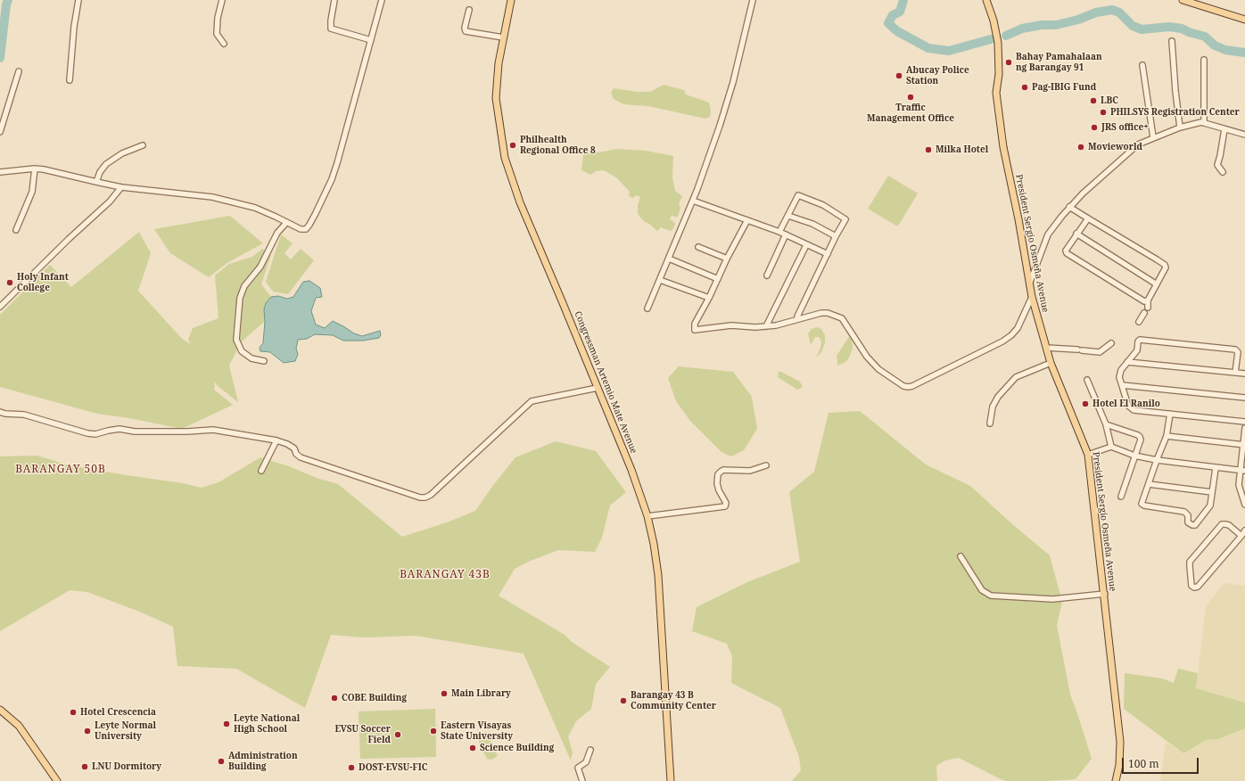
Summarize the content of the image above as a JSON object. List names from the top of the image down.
{
  "streets": {
    "main road": ["President Sergio Osmeña Avenue", "Congressman Artemio Mate Avenue"]
  },
  "districts": ["BARANGAY 50B", "BARANGAY 43B"],
  "places": [
    "Bahay Pamahalaan ng Barangay 91",
    "Abucay Police Station",
    "Pag-IBIG Fund",
    "Traffic Management Office",
    "LBC",
    "PHILSYS Registration Center",
    "JRS office+",
    "Philhealth Regional Office 8",
    "Movieworld",
    "Milka Hotel",
    "Holy Infant College",
    "Hotel El Ranilo",
    "Main Library",
    "COBE Building",
    "Barangay 43 B Community Center",
    "Hotel Crescencia",
    "Leyte National High School",
    "Leyte Normal University",
    "Eastern Visayas State University",
    "EVSU Soccer Field",
    "Science Building",
    "Administration Building",
    "LNU Dormitory",
    "DOST-EVSU-FIC"
  ],
  "scale_bar": "100 m"
}
